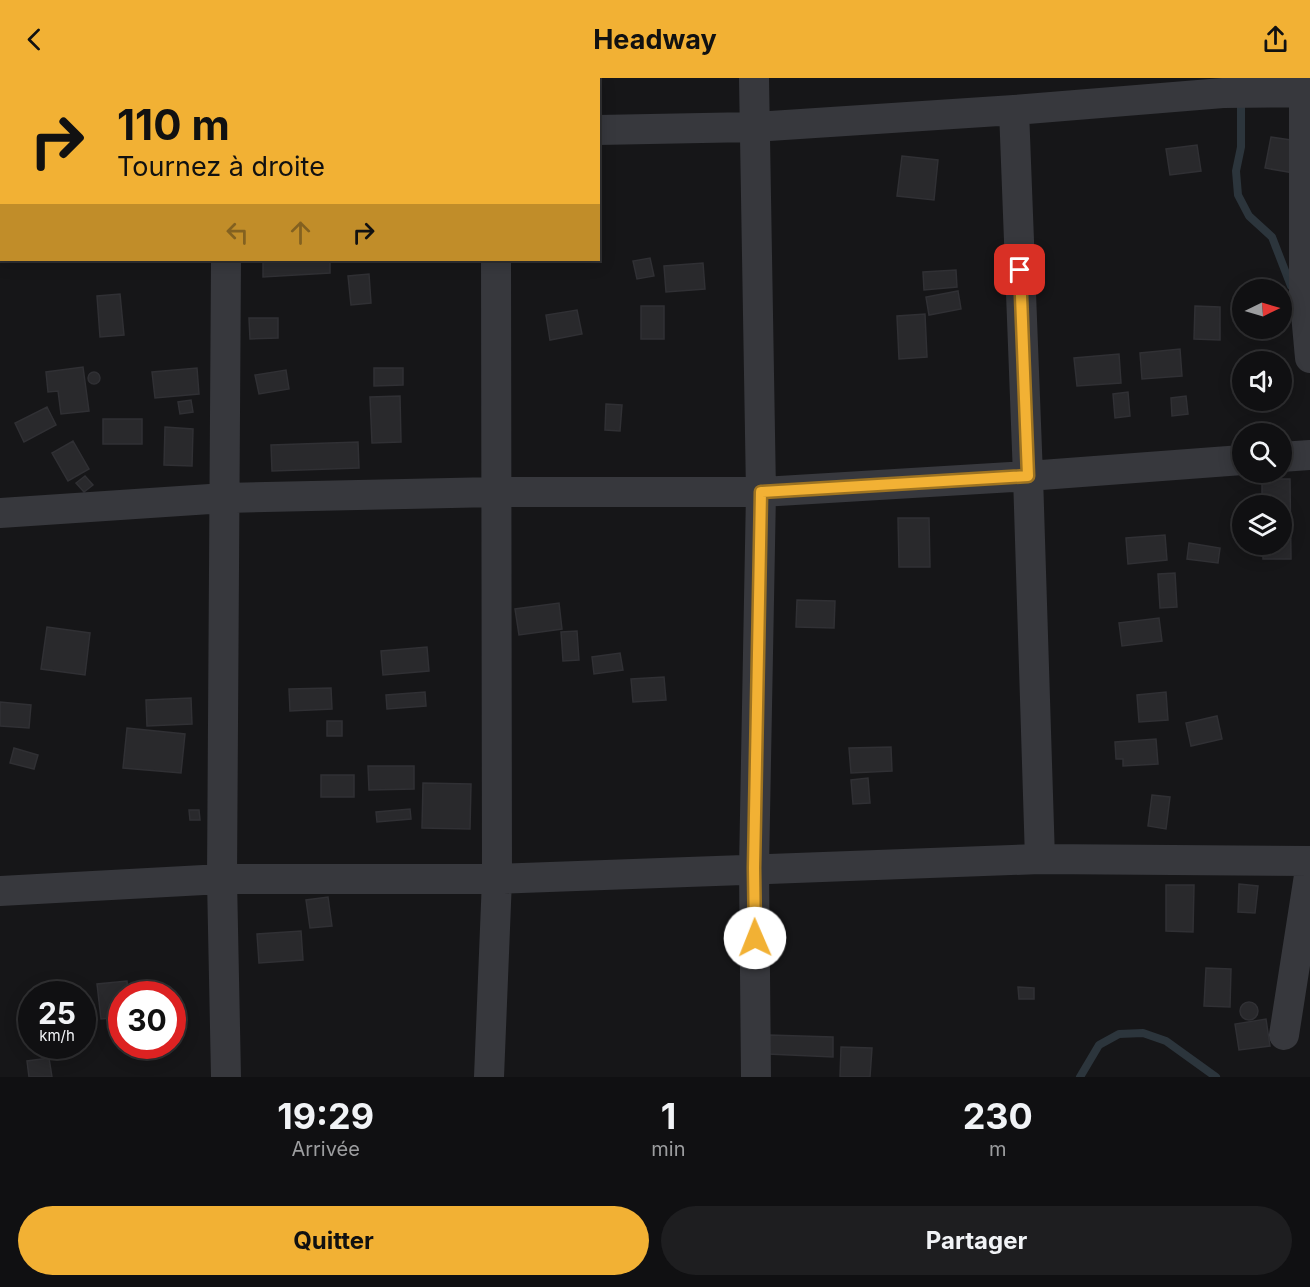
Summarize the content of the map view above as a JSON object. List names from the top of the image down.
{
  "north": "right",
  "page": {
    "header": "Headway",
    "turn": ["110 m", "Tournez à droite"],
    "speed": "25 km/h",
    "limit": "30",
    "eta": [
      "19:29",
      "Arrivée",
      "1",
      "min",
      "230",
      "m"
    ],
    "buttons": ["Quitter", "Partager"]
  }
}
